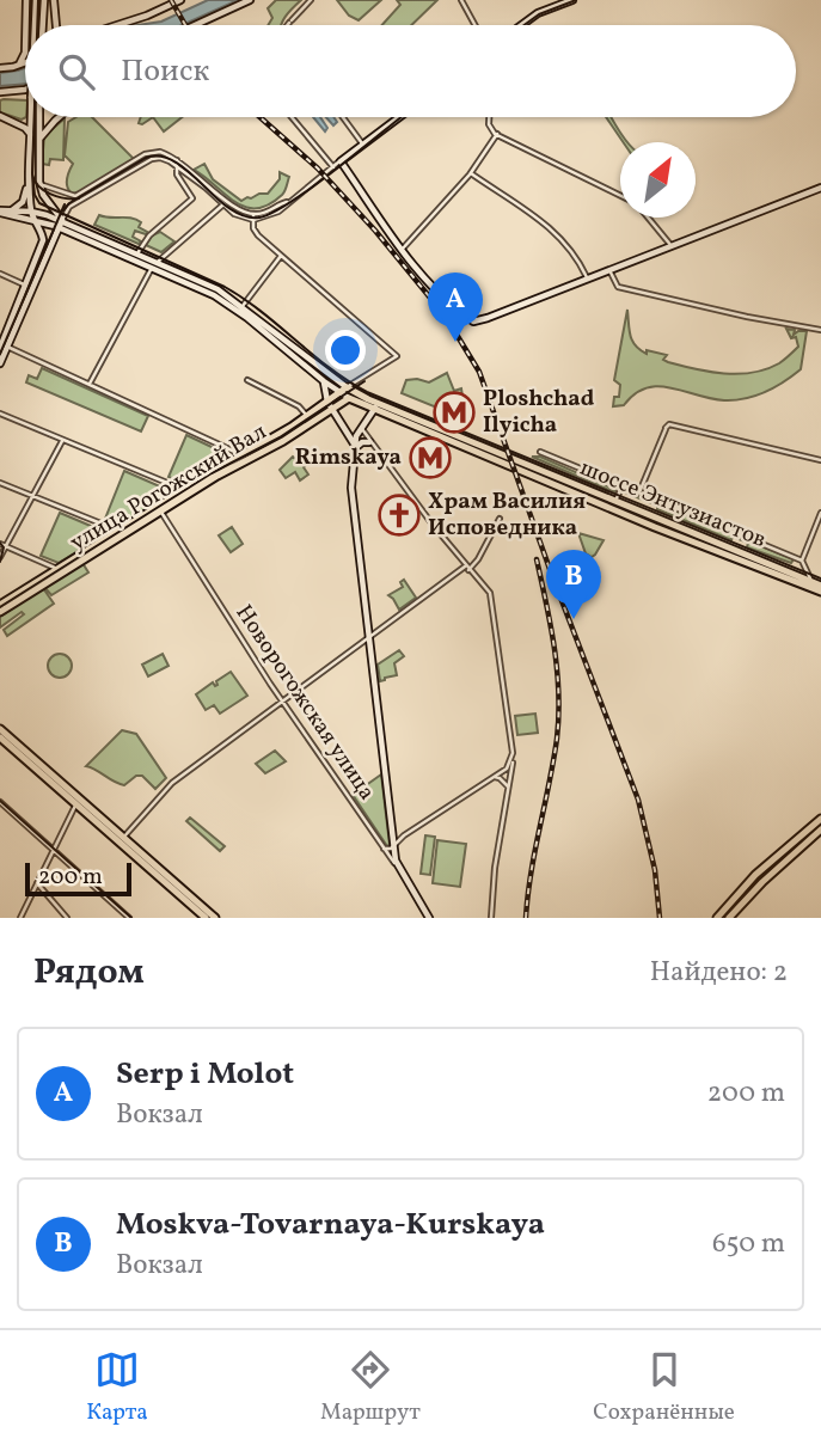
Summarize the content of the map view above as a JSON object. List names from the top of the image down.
{
  "streets": {
    "main road": ["улица Рогожский Вал", "шоссе Энтузиастов", "Новорогожская улица"]
  },
  "crossings": [
    ["улица Рогожский Вал", "Новорогожская улица"]
  ],
  "places": {
    "metro station": ["Ploshchad Ilyicha", "Rimskaya"],
    "church": ["Храм Василия Исповедника"]
  },
  "scale_bar": "200 m",
  "north": "top right",
  "page": {
    "search": "Поиск",
    "pins": ["A", "B"],
    "scale": "200 m",
    "heading": ["Рядом", "Найдено: 2"],
    "list": [
      {
        "mark": "A",
        "name": "Serp i Molot",
        "note": "Вокзал",
        "value": "200 m"
      },
      {
        "mark": "B",
        "name": "Moskva-Tovarnaya-Kurskaya",
        "note": "Вокзал",
        "value": "650 m"
      }
    ],
    "nav": ["Карта", "Маршрут", "Сохранённые"]
  }
}
